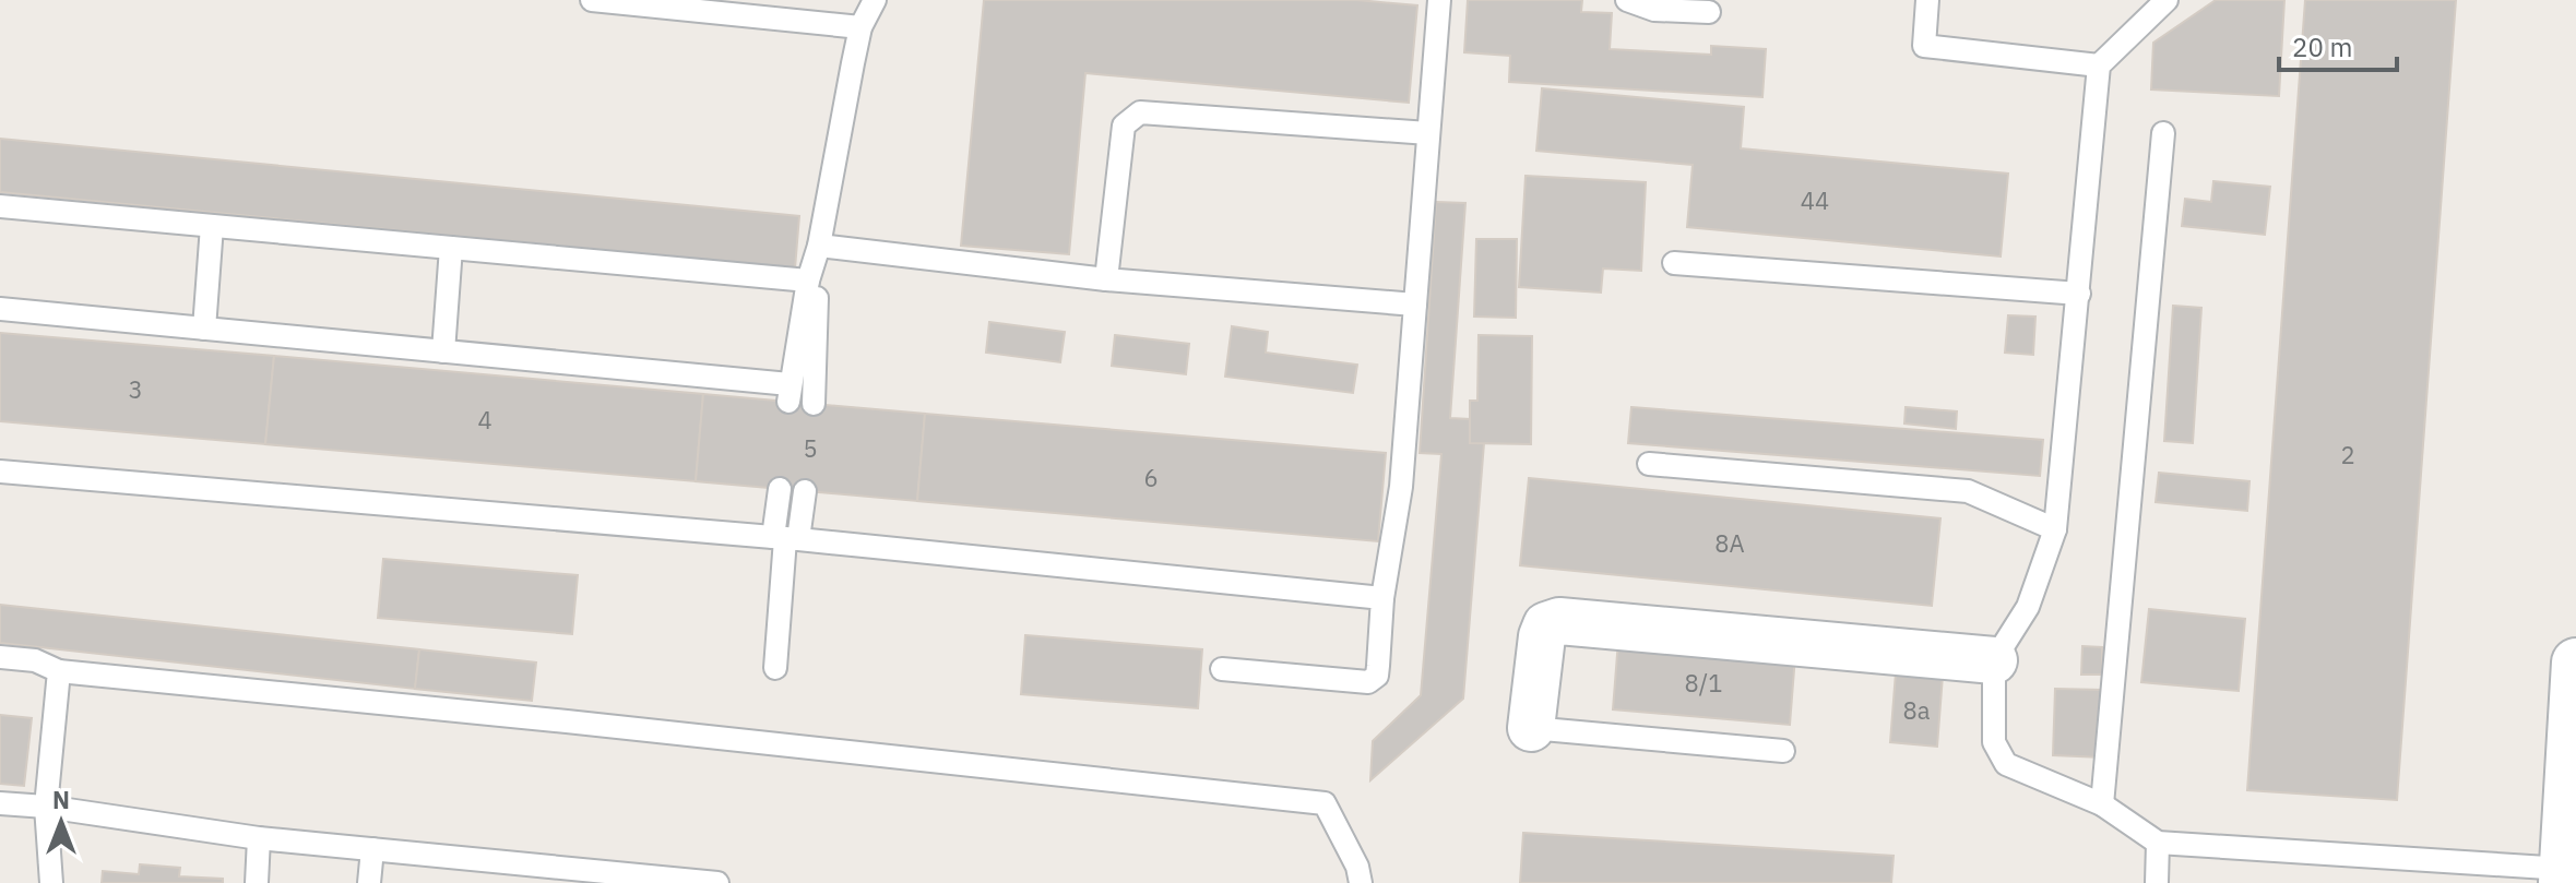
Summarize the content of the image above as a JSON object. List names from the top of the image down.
{
  "house_numbers": [
    "44",
    "3",
    "4",
    "5",
    "2",
    "6",
    "8А",
    "8/1",
    "8a"
  ],
  "scale_bar": "20 m",
  "north": "top"
}
